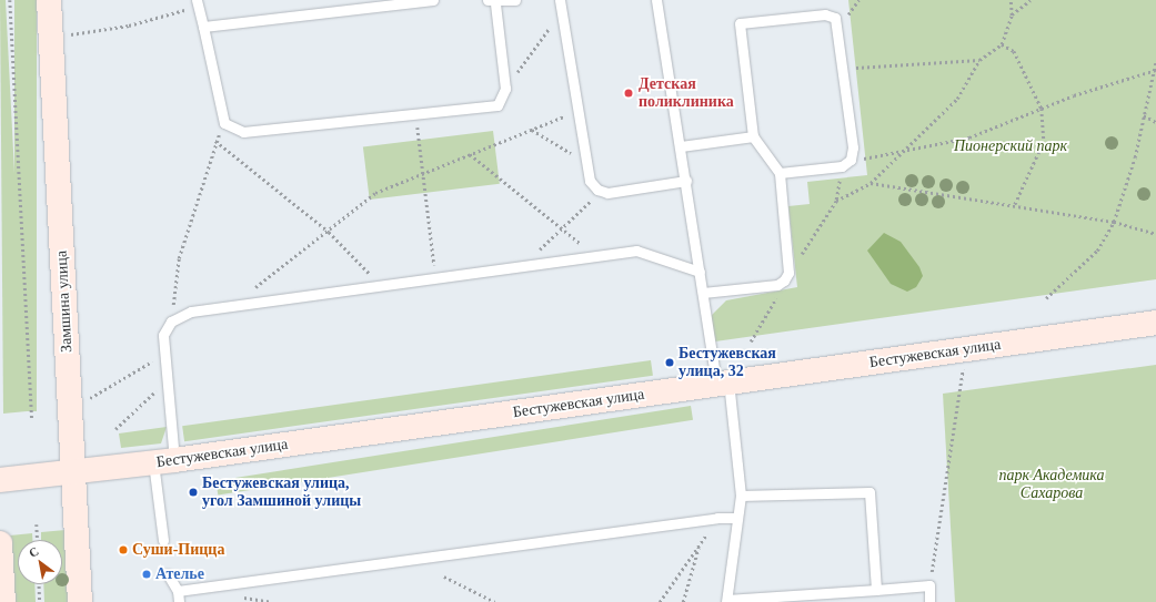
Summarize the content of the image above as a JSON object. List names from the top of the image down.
{
  "streets": {
    "street": ["Замшина улица", "Бестужевская улица"]
  },
  "crossings": [
    ["Замшина улица", "Бестужевская улица"]
  ],
  "parks": ["Пионерский парк", "парк Академика Сахарова"],
  "places": [
    "Детская поликлиника",
    "Бестужевская улица, 32",
    "Бестужевская улица, угол Замшиной улицы",
    "Суши-Пицца",
    "Ателье"
  ],
  "north": "top left"
}
